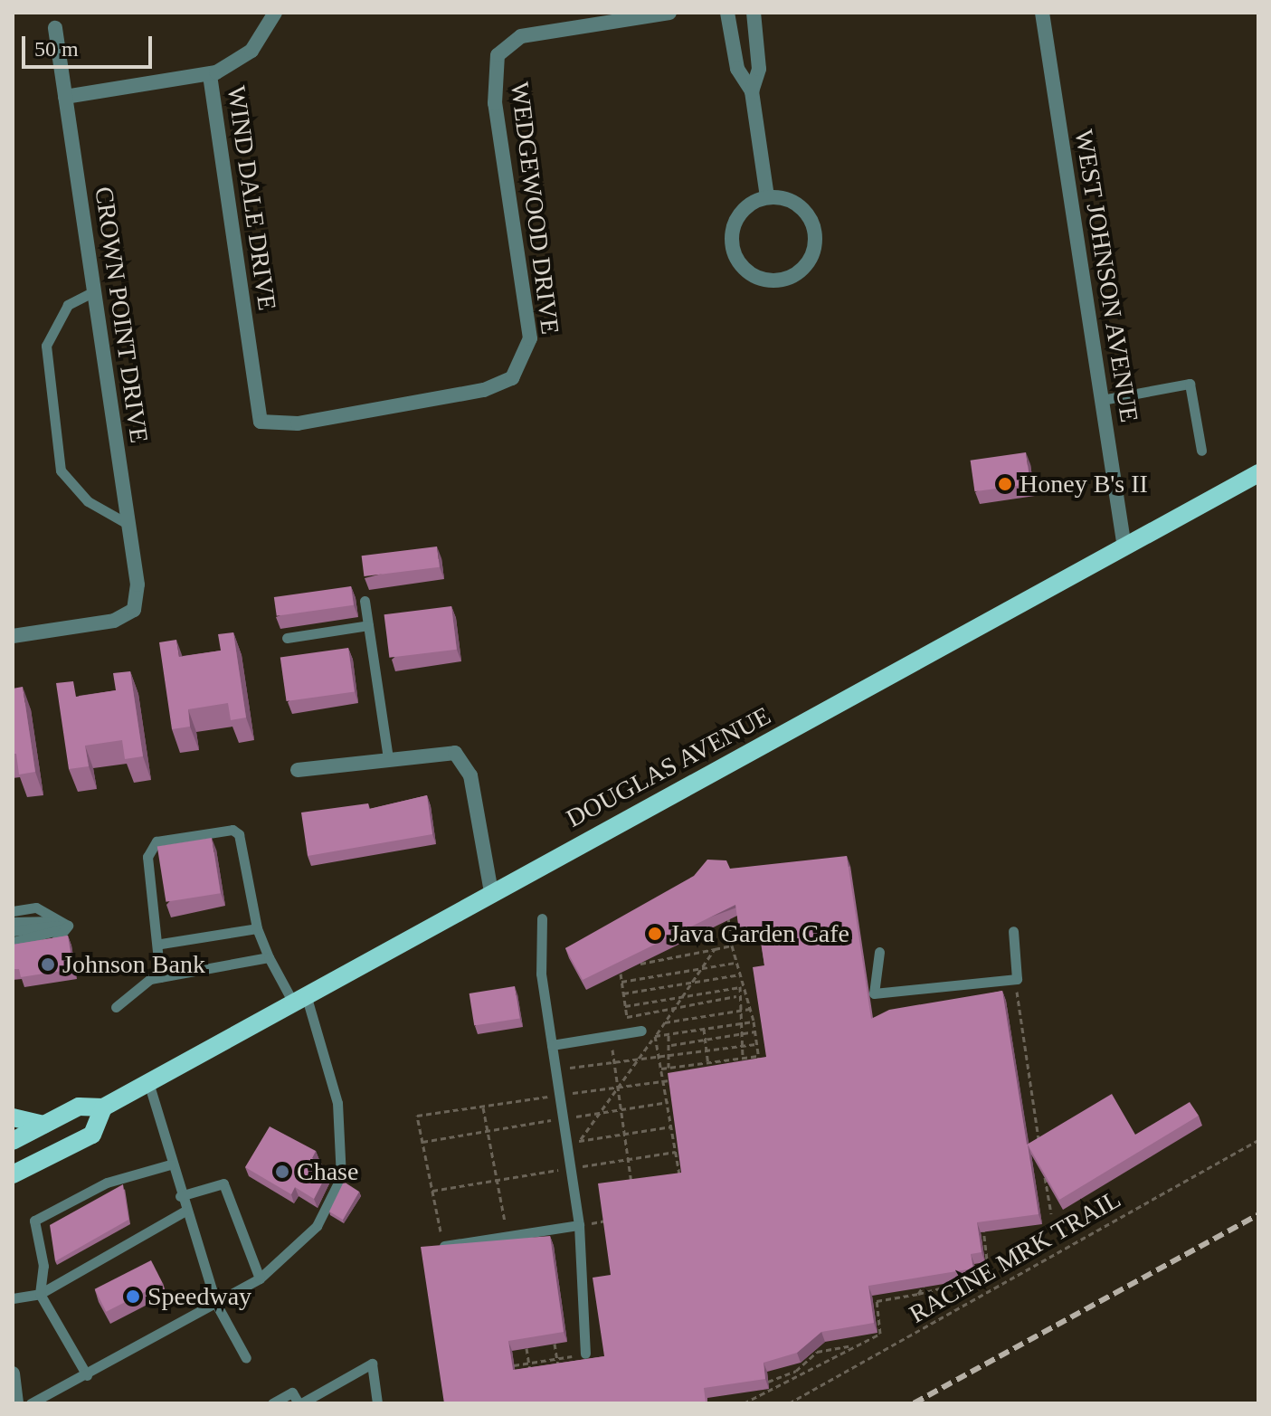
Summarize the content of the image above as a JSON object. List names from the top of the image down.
{
  "streets": {
    "main road": ["DOUGLAS AVENUE"],
    "street": [
      "WIND DALE DRIVE",
      "WEDGEWOOD DRIVE",
      "WEST JOHNSON AVENUE",
      "CROWN POINT DRIVE"
    ],
    "path": ["RACINE MRK TRAIL"]
  },
  "crossings": [
    ["WIND DALE DRIVE", "WEDGEWOOD DRIVE"],
    ["WEST JOHNSON AVENUE", "DOUGLAS AVENUE"]
  ],
  "places": [
    "Honey B's II",
    "Java Garden Cafe",
    "Johnson Bank",
    "Chase",
    "Speedway"
  ],
  "scale_bar": "50 m"
}
